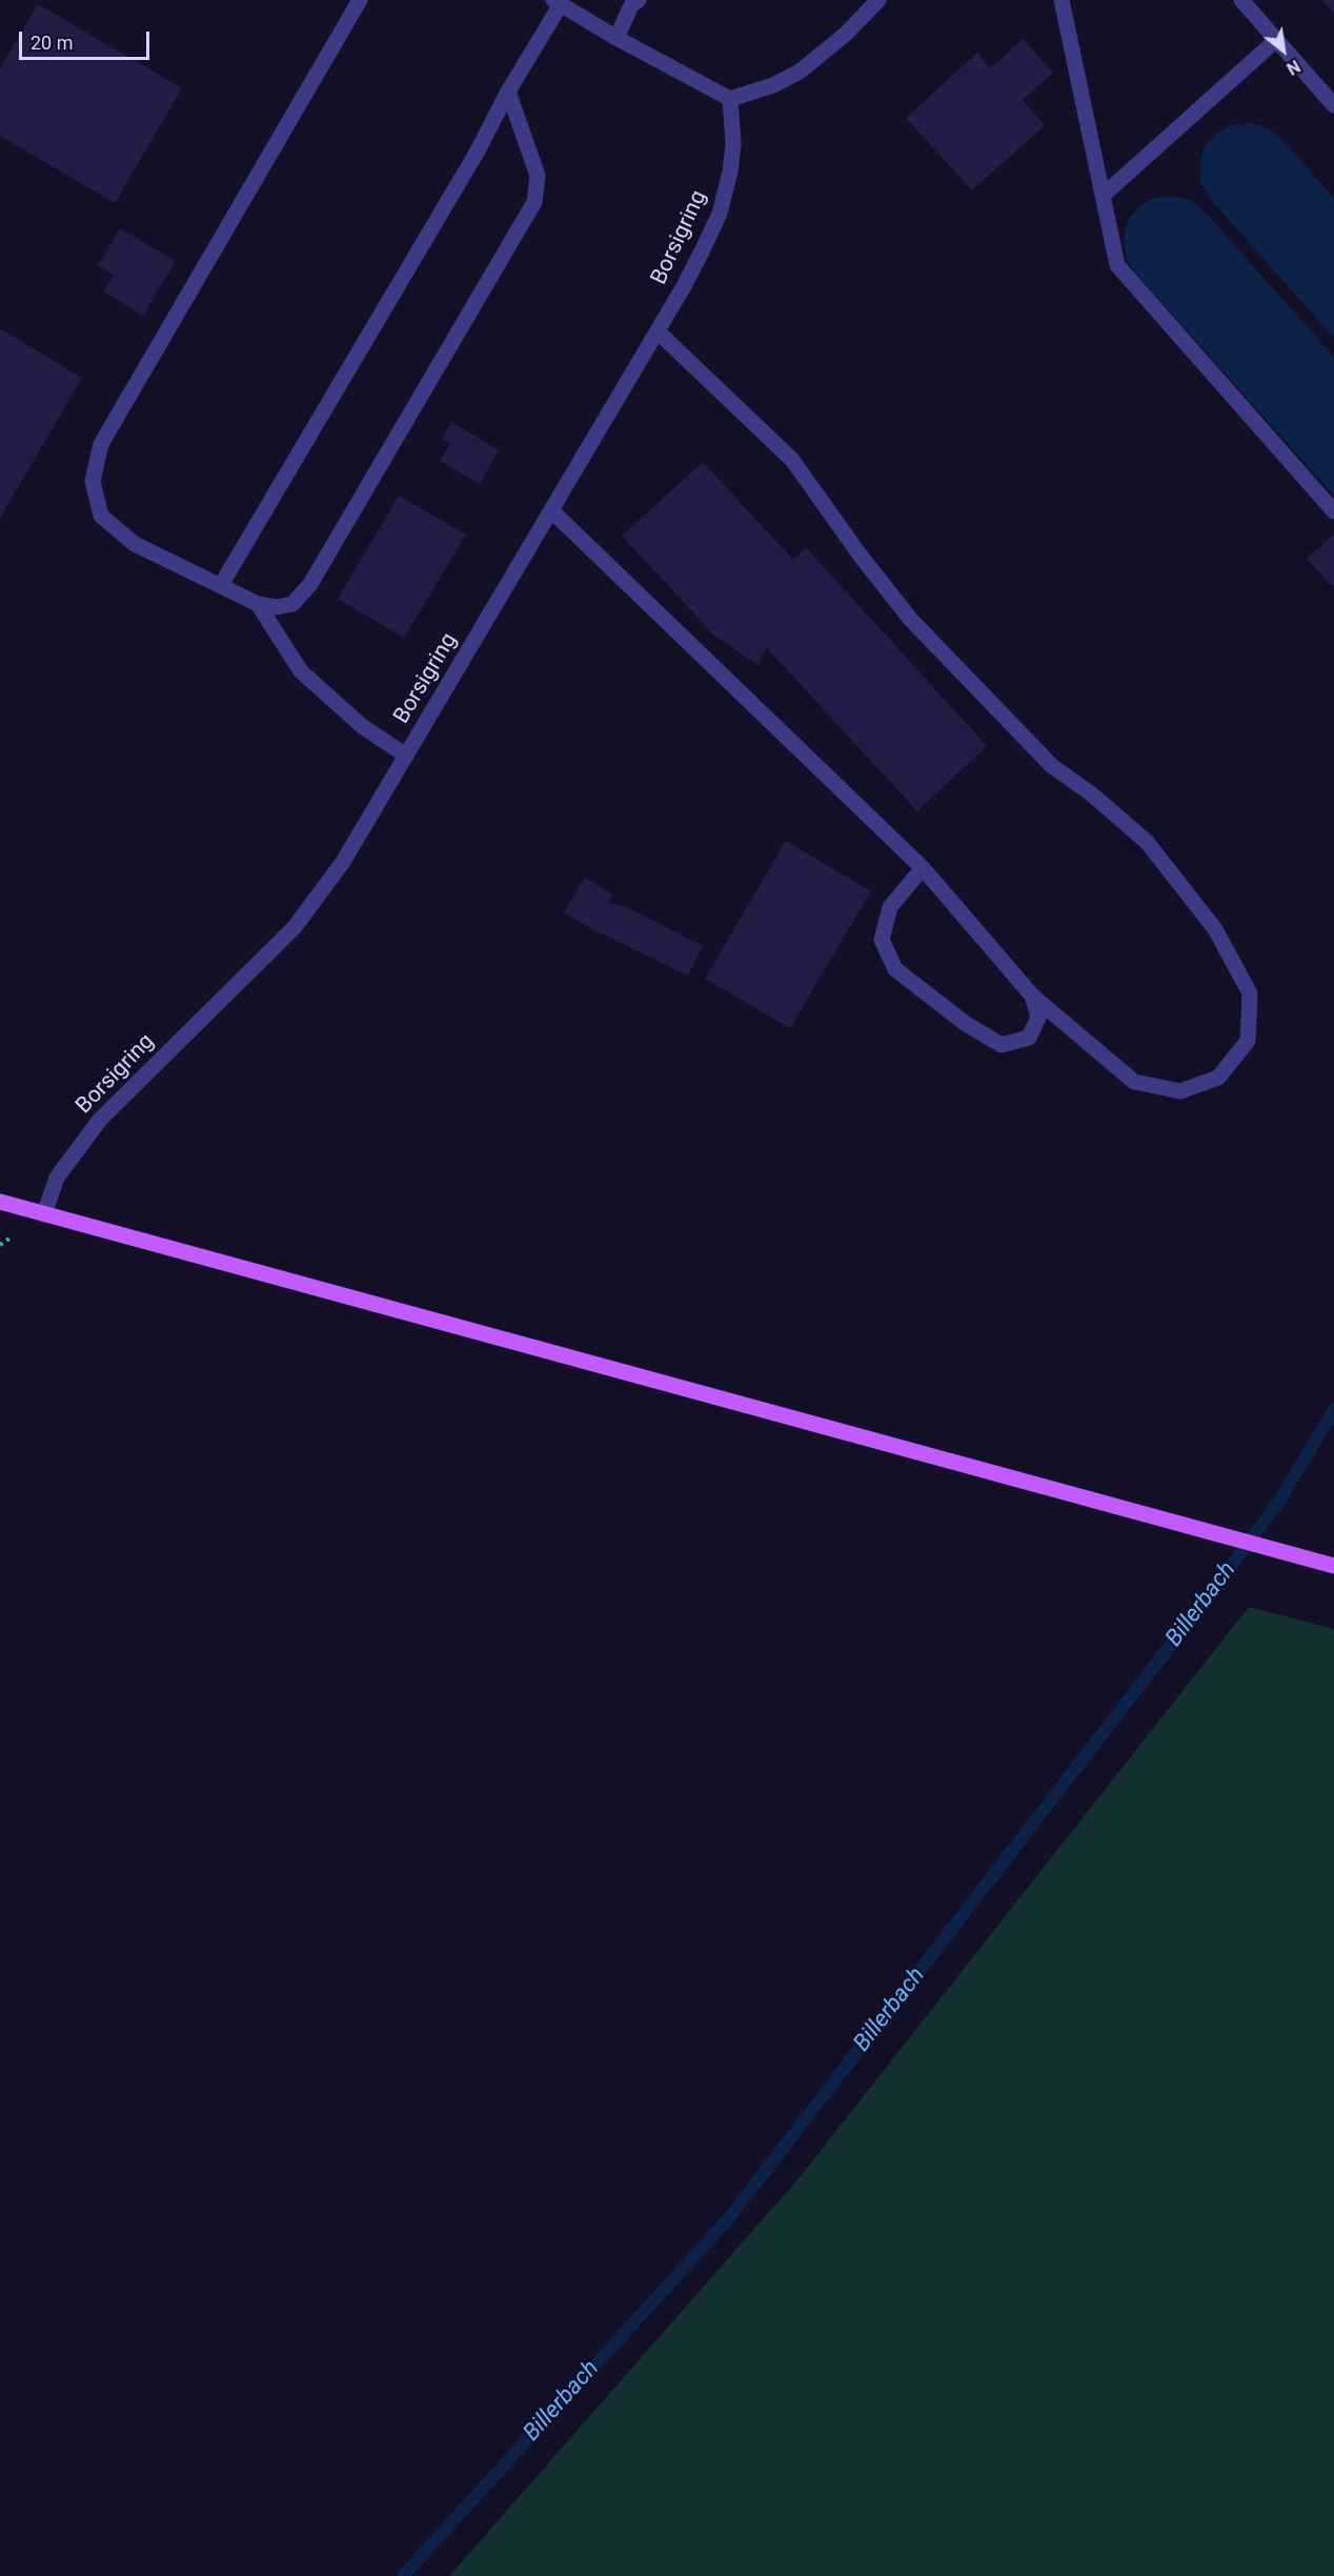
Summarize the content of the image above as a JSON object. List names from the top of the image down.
{
  "streets": {
    "street": ["Borsigring"]
  },
  "water": ["Billerbach"],
  "scale_bar": "20 m",
  "north": "bottom right"
}
